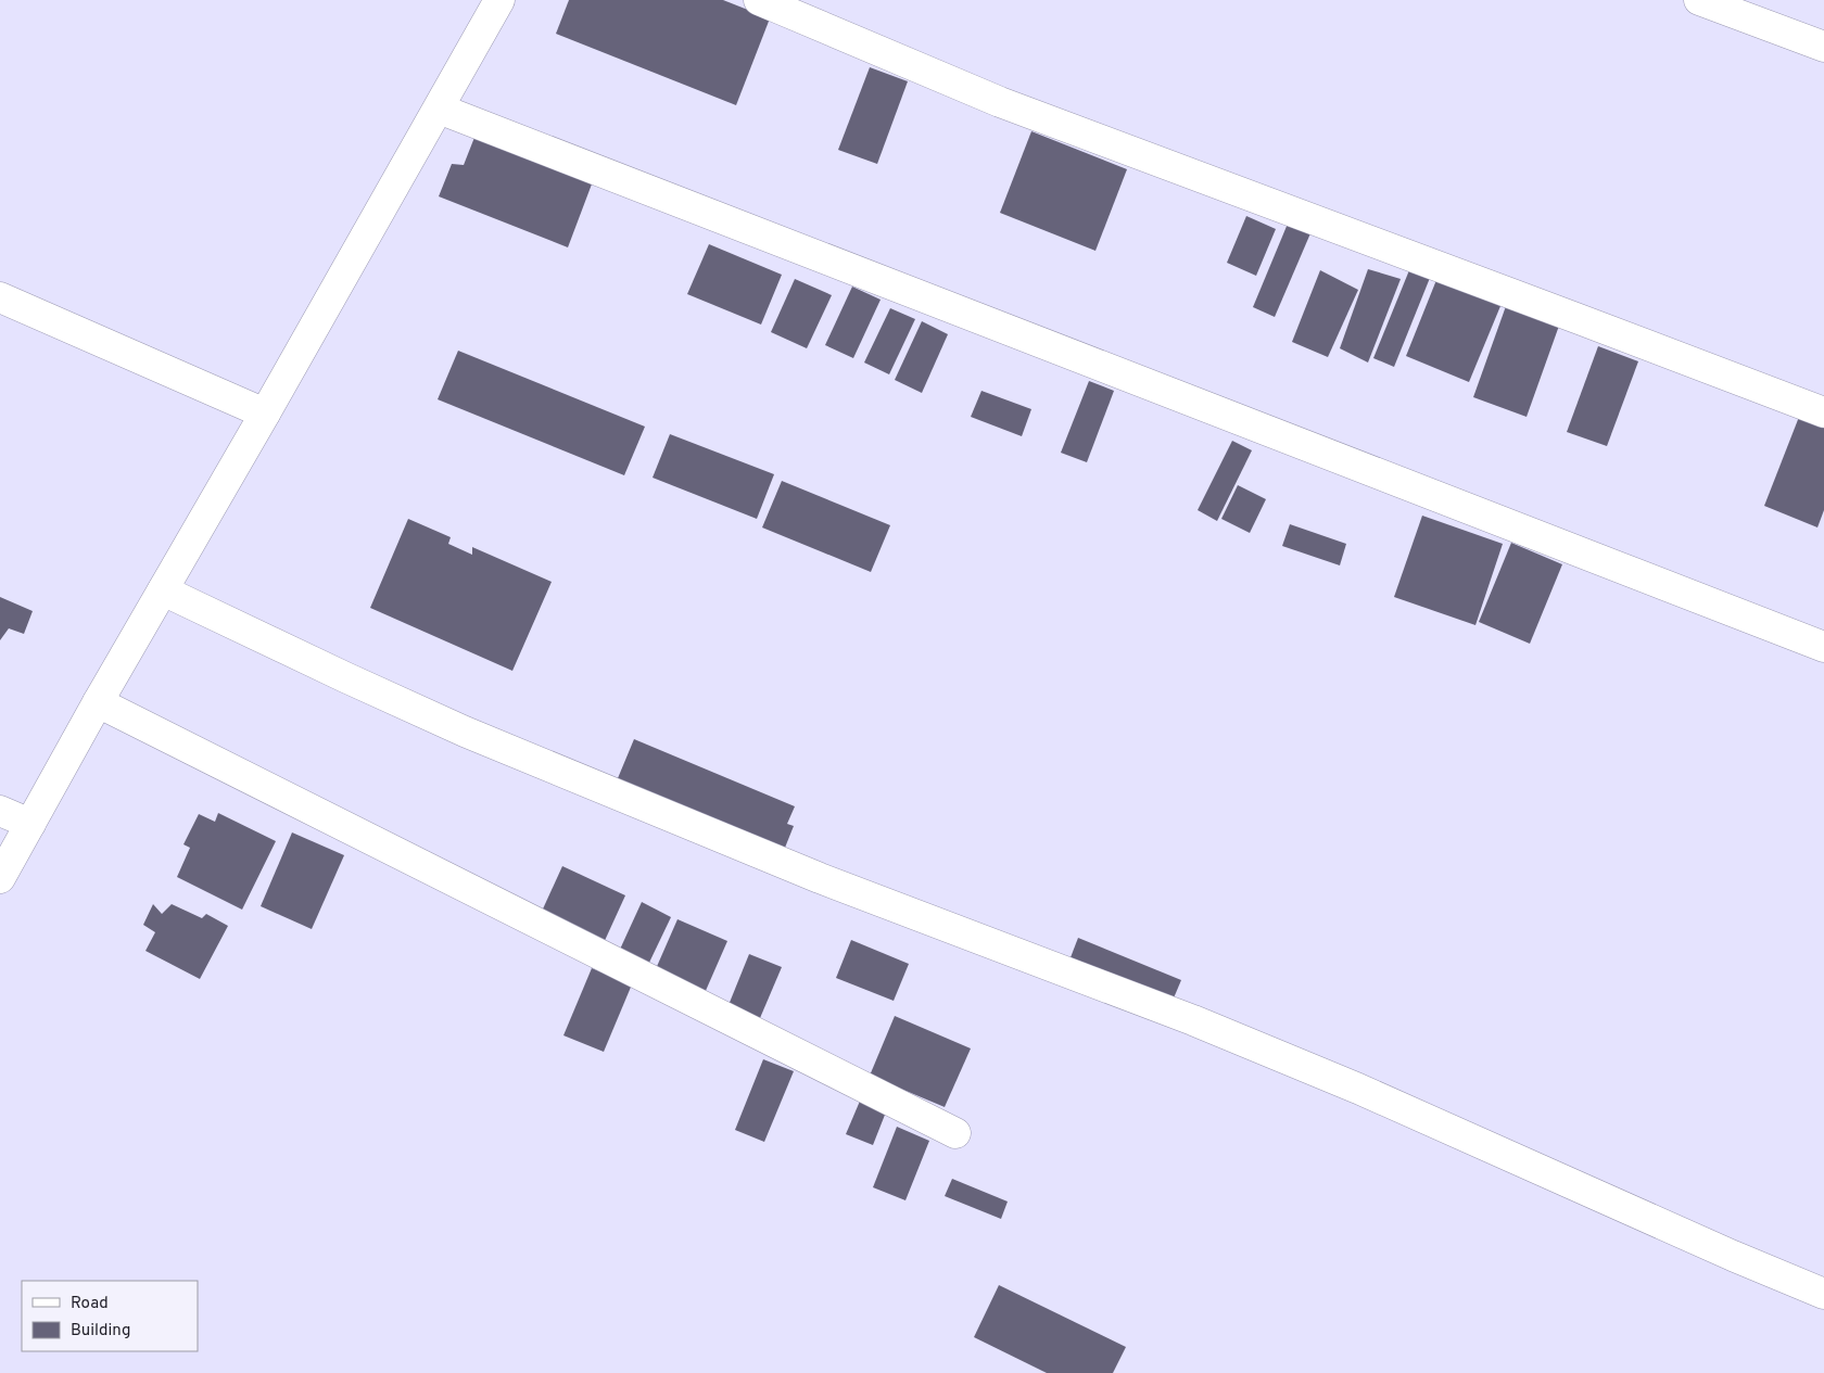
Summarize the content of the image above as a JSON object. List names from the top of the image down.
{
  "legend": ["Road", "Building"]
}
